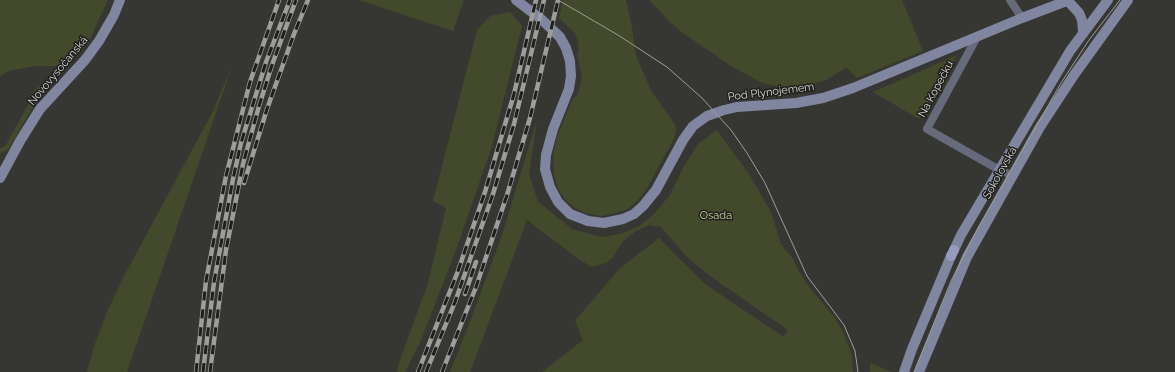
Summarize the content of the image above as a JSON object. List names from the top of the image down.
{
  "streets": {
    "main road": ["Novovysočanská", "Pod Plynojemem", "Sokolovská"],
    "street": ["Na Kopečku"]
  },
  "crossings": [
    ["Na Kopečku", "Pod Plynojemem"],
    ["Na Kopečku", "Sokolovská"]
  ],
  "parks": ["Osada"]
}
